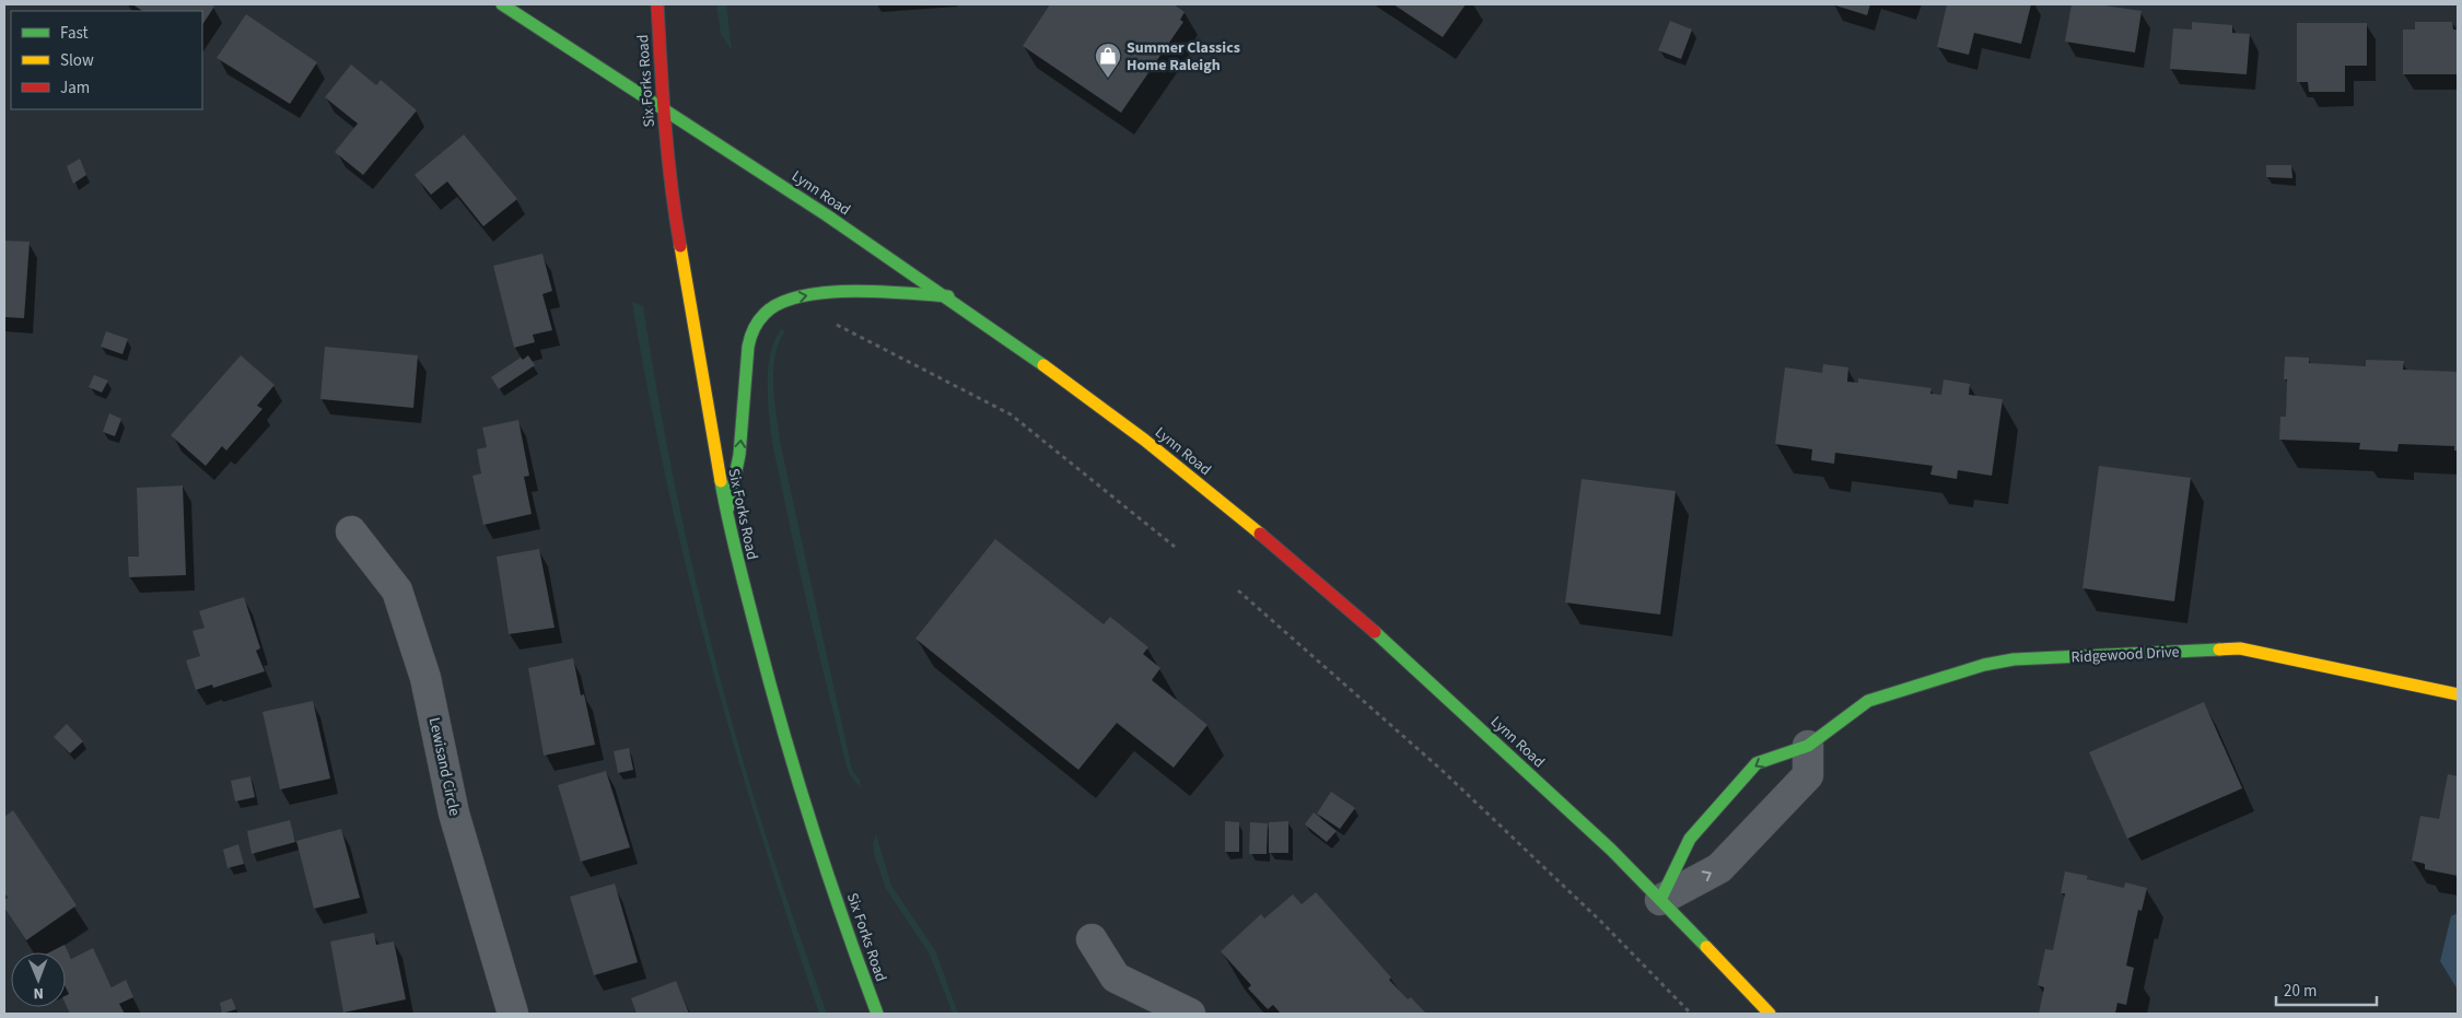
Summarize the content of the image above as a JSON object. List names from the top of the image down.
{
  "streets": {
    "main road": ["Six Forks Road", "Lynn Road", "Ridgewood Drive"],
    "street": ["Lewisand Circle"]
  },
  "crossings": [
    ["Six Forks Road", "Lynn Road"],
    ["Lynn Road", "Ridgewood Drive"]
  ],
  "places": {
    "shop": ["Summer Classics Home Raleigh"]
  },
  "legend": ["Fast", "Slow", "Jam"],
  "scale_bar": "20 m",
  "north": "bottom"
}
